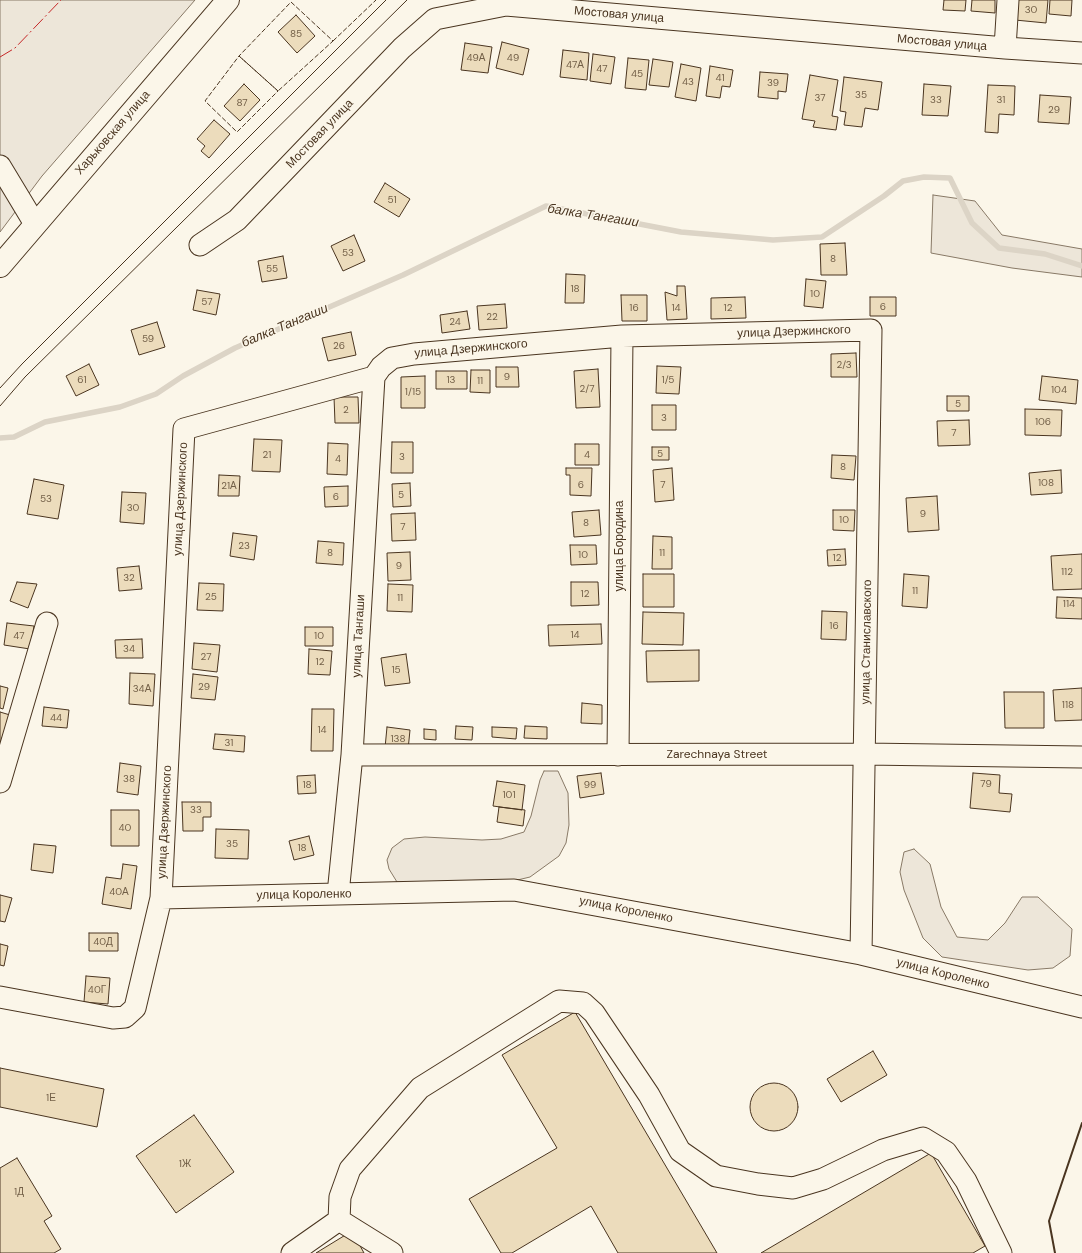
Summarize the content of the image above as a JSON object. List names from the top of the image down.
{
  "streets": {
    "main road": ["Харьковская улица"],
    "street": [
      "Мостовая улица",
      "улица Дзержинского",
      "улица Бородина",
      "улица Тангаши",
      "улица Станиславского",
      "Zarechnaya Street",
      "улица Короленко"
    ]
  },
  "crossings": [
    ["улица Дзержинского", "улица Бородина"],
    ["улица Дзержинского", "улица Тангаши"],
    ["улица Дзержинского", "улица Станиславского"],
    ["улица Дзержинского", "улица Короленко"],
    ["улица Бородина", "Zarechnaya Street"],
    ["улица Тангаши", "Zarechnaya Street"],
    ["улица Тангаши", "улица Короленко"],
    ["улица Станиславского", "Zarechnaya Street"],
    ["улица Станиславского", "улица Короленко"]
  ],
  "water": ["балка Тангаши"],
  "house_numbers": [
    "30",
    "85",
    "49А",
    "49",
    "47А",
    "47",
    "45",
    "41",
    "43",
    "39",
    "35",
    "37",
    "33",
    "31",
    "87",
    "29",
    "51",
    "53",
    "8",
    "55",
    "18",
    "10",
    "57",
    "6",
    "16",
    "14",
    "12",
    "22",
    "24",
    "59",
    "26",
    "2/3",
    "9",
    "61",
    "13",
    "1/5",
    "11",
    "2/7",
    "104",
    "1/15",
    "5",
    "2",
    "3",
    "106",
    "7",
    "5",
    "21",
    "4",
    "3",
    "4",
    "8",
    "108",
    "6",
    "7",
    "21А",
    "5",
    "6",
    "53",
    "30",
    "9",
    "10",
    "8",
    "7",
    "23",
    "8",
    "11",
    "10",
    "12",
    "9",
    "112",
    "32",
    "11",
    "12",
    "25",
    "11",
    "114",
    "16",
    "14",
    "47",
    "10",
    "34",
    "27",
    "12",
    "15",
    "29",
    "34А",
    "118",
    "44",
    "14",
    "138",
    "31",
    "38",
    "79",
    "18",
    "99",
    "101",
    "33",
    "40",
    "35",
    "18",
    "40А",
    "40Д",
    "40Г",
    "1Е",
    "1Ж",
    "1Д"
  ]
}
